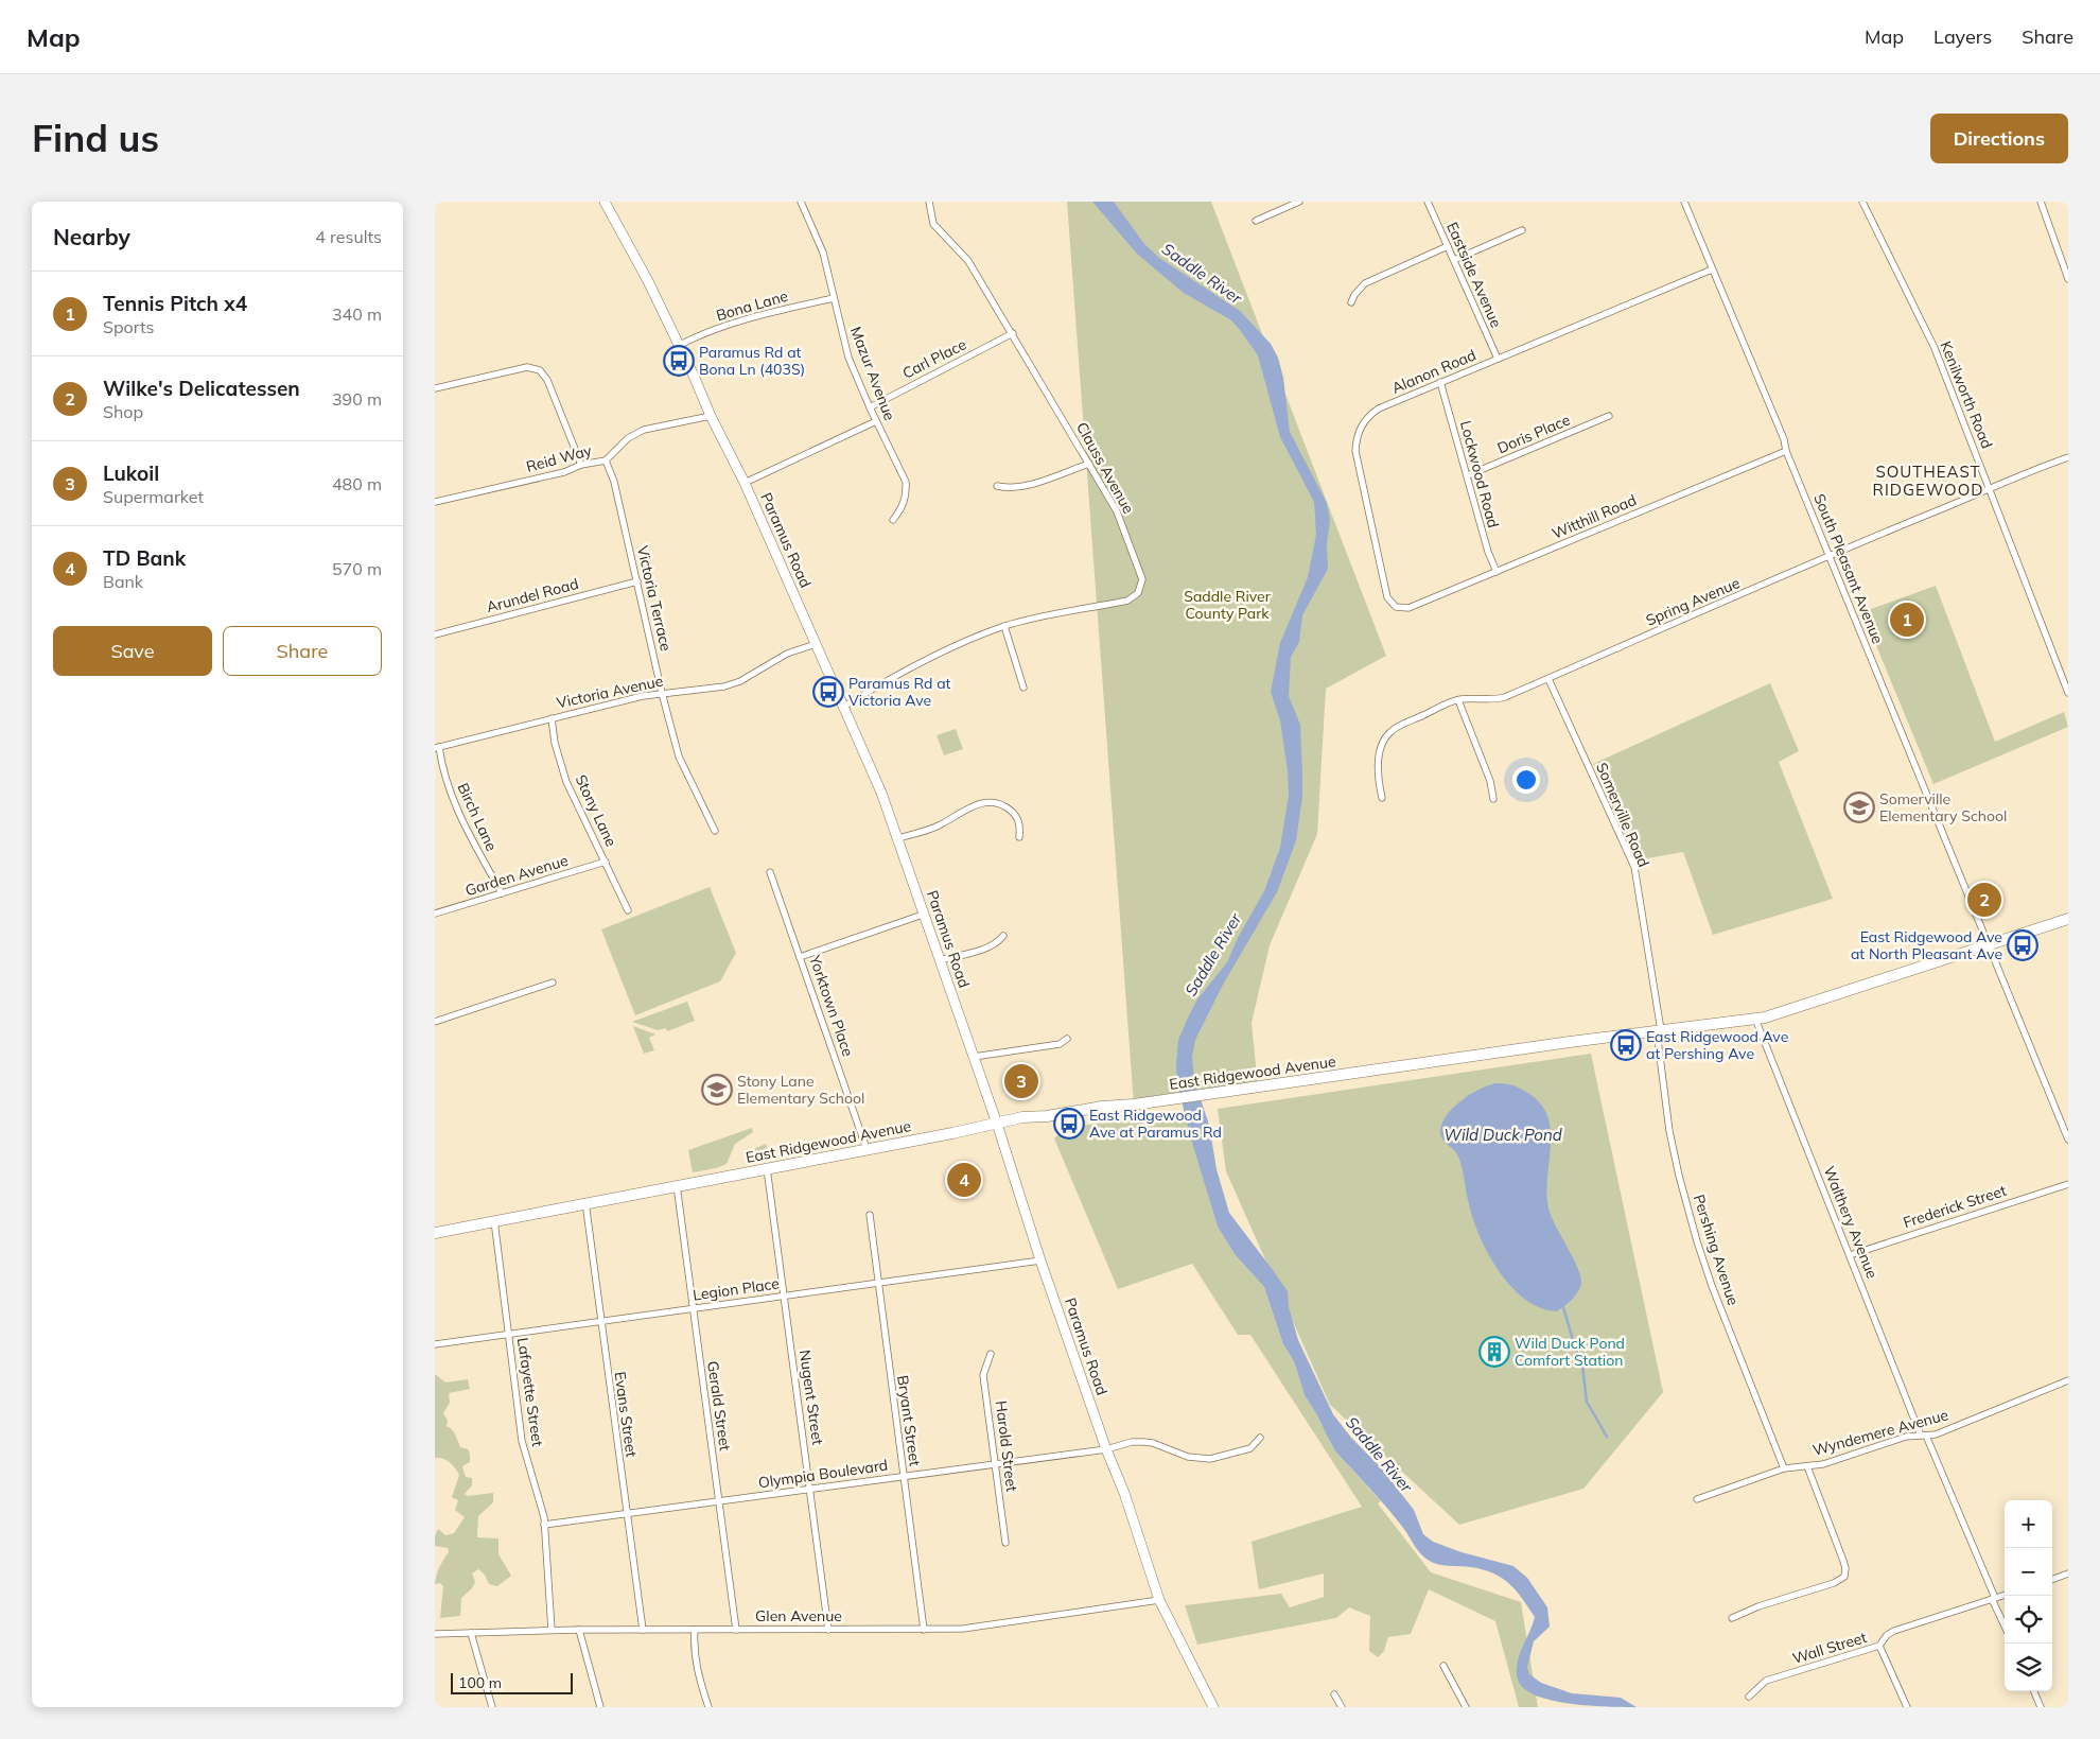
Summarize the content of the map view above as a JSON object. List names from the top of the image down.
{
  "streets": {
    "main road": ["Paramus Road", "East Ridgewood Avenue"],
    "street": [
      "Eastside Avenue",
      "Bona Lane",
      "Carl Place",
      "Alanon Road",
      "Mazur Avenue",
      "Kenilworth Road",
      "Doris Place",
      "Reid Way",
      "Clauss Avenue",
      "Lockwood Road",
      "Witthill Road",
      "South Pleasant Avenue",
      "Arundel Road",
      "Victoria Terrace",
      "Spring Avenue",
      "Victoria Avenue",
      "Stony Lane",
      "Somerville Road",
      "Birch Lane",
      "Garden Avenue",
      "Yorktown Place",
      "Frederick Street",
      "Walthery Avenue",
      "Pershing Avenue",
      "Legion Place",
      "Lafayette Street",
      "Nugent Street",
      "Gerald Street",
      "Evans Street",
      "Bryant Street",
      "Wyndemere Avenue",
      "Harold Street",
      "Olympia Boulevard",
      "Glen Avenue",
      "Wall Street"
    ]
  },
  "crossings": [
    ["Eastside Avenue", "Alanon Road"],
    ["Bona Lane", "Mazur Avenue"],
    ["Bona Lane", "Paramus Road"],
    ["Carl Place", "Mazur Avenue"],
    ["Carl Place", "Clauss Avenue"],
    ["Alanon Road", "Lockwood Road"],
    ["Alanon Road", "Witthill Road"],
    ["Alanon Road", "South Pleasant Avenue"],
    ["Kenilworth Road", "Spring Avenue"],
    ["Doris Place", "Lockwood Road"],
    ["Reid Way", "Paramus Road"],
    ["Reid Way", "Victoria Terrace"],
    ["Clauss Avenue", "Paramus Road"],
    ["Lockwood Road", "Witthill Road"],
    ["Witthill Road", "South Pleasant Avenue"],
    ["Paramus Road", "Victoria Avenue"],
    ["Paramus Road", "East Ridgewood Avenue"],
    ["Paramus Road", "Legion Place"],
    ["Paramus Road", "Olympia Boulevard"],
    ["Paramus Road", "Glen Avenue"],
    ["South Pleasant Avenue", "Spring Avenue"],
    ["South Pleasant Avenue", "East Ridgewood Avenue"],
    ["Arundel Road", "Victoria Terrace"],
    ["Victoria Terrace", "Victoria Avenue"],
    ["Spring Avenue", "Somerville Road"],
    ["Victoria Avenue", "Stony Lane"],
    ["Victoria Avenue", "Birch Lane"],
    ["Stony Lane", "Garden Avenue"],
    ["Somerville Road", "East Ridgewood Avenue"],
    ["Somerville Road", "Pershing Avenue"],
    ["Birch Lane", "Garden Avenue"],
    ["Yorktown Place", "East Ridgewood Avenue"],
    ["East Ridgewood Avenue", "Walthery Avenue"],
    ["East Ridgewood Avenue", "Pershing Avenue"],
    ["East Ridgewood Avenue", "Lafayette Street"],
    ["East Ridgewood Avenue", "Nugent Street"],
    ["East Ridgewood Avenue", "Gerald Street"],
    ["East Ridgewood Avenue", "Evans Street"],
    ["Frederick Street", "Walthery Avenue"],
    ["Walthery Avenue", "Wyndemere Avenue"],
    ["Walthery Avenue", "Wall Street"],
    ["Pershing Avenue", "Wyndemere Avenue"],
    ["Legion Place", "Lafayette Street"],
    ["Legion Place", "Nugent Street"],
    ["Legion Place", "Gerald Street"],
    ["Legion Place", "Evans Street"],
    ["Legion Place", "Bryant Street"],
    ["Lafayette Street", "Olympia Boulevard"],
    ["Lafayette Street", "Glen Avenue"],
    ["Nugent Street", "Olympia Boulevard"],
    ["Nugent Street", "Glen Avenue"],
    ["Gerald Street", "Olympia Boulevard"],
    ["Gerald Street", "Glen Avenue"],
    ["Evans Street", "Olympia Boulevard"],
    ["Evans Street", "Glen Avenue"],
    ["Bryant Street", "Olympia Boulevard"],
    ["Bryant Street", "Glen Avenue"],
    ["Harold Street", "Olympia Boulevard"]
  ],
  "districts": ["SOUTHEAST RIDGEWOOD"],
  "water": ["Saddle River", "Wild Duck Pond"],
  "parks": ["Saddle River County Park"],
  "places": {
    "bus stop": [
      "Paramus Rd at Bona Ln (403S)",
      "Paramus Rd at Victoria Ave",
      "East Ridgewood Ave at North Pleasant Ave",
      "East Ridgewood Ave at Pershing Ave",
      "East Ridgewood Ave at Paramus Rd"
    ],
    "school or university": ["Somerville Elementary School", "Stony Lane Elementary School"],
    "building": ["Wild Duck Pond Comfort Station"]
  },
  "scale_bar": "100 m",
  "page": {
    "header": "Map",
    "nav": ["Map", "Layers", "Share"],
    "buttons": [
      "Directions",
      ["Save", "Share"]
    ],
    "title": "Find us",
    "heading": ["Nearby", "4 results"],
    "list": [
      {
        "mark": "1",
        "name": "Tennis Pitch x4",
        "note": "Sports",
        "value": "340 m"
      },
      {
        "mark": "2",
        "name": "Wilke's Delicatessen",
        "note": "Shop",
        "value": "390 m"
      },
      {
        "mark": "3",
        "name": "Lukoil",
        "note": "Supermarket",
        "value": "480 m"
      },
      {
        "mark": "4",
        "name": "TD Bank",
        "note": "Bank",
        "value": "570 m"
      }
    ],
    "pins": [
      "1",
      "2",
      "3",
      "4"
    ],
    "map_buttons": ["+", "−"],
    "scale": "100 m"
  }
}
